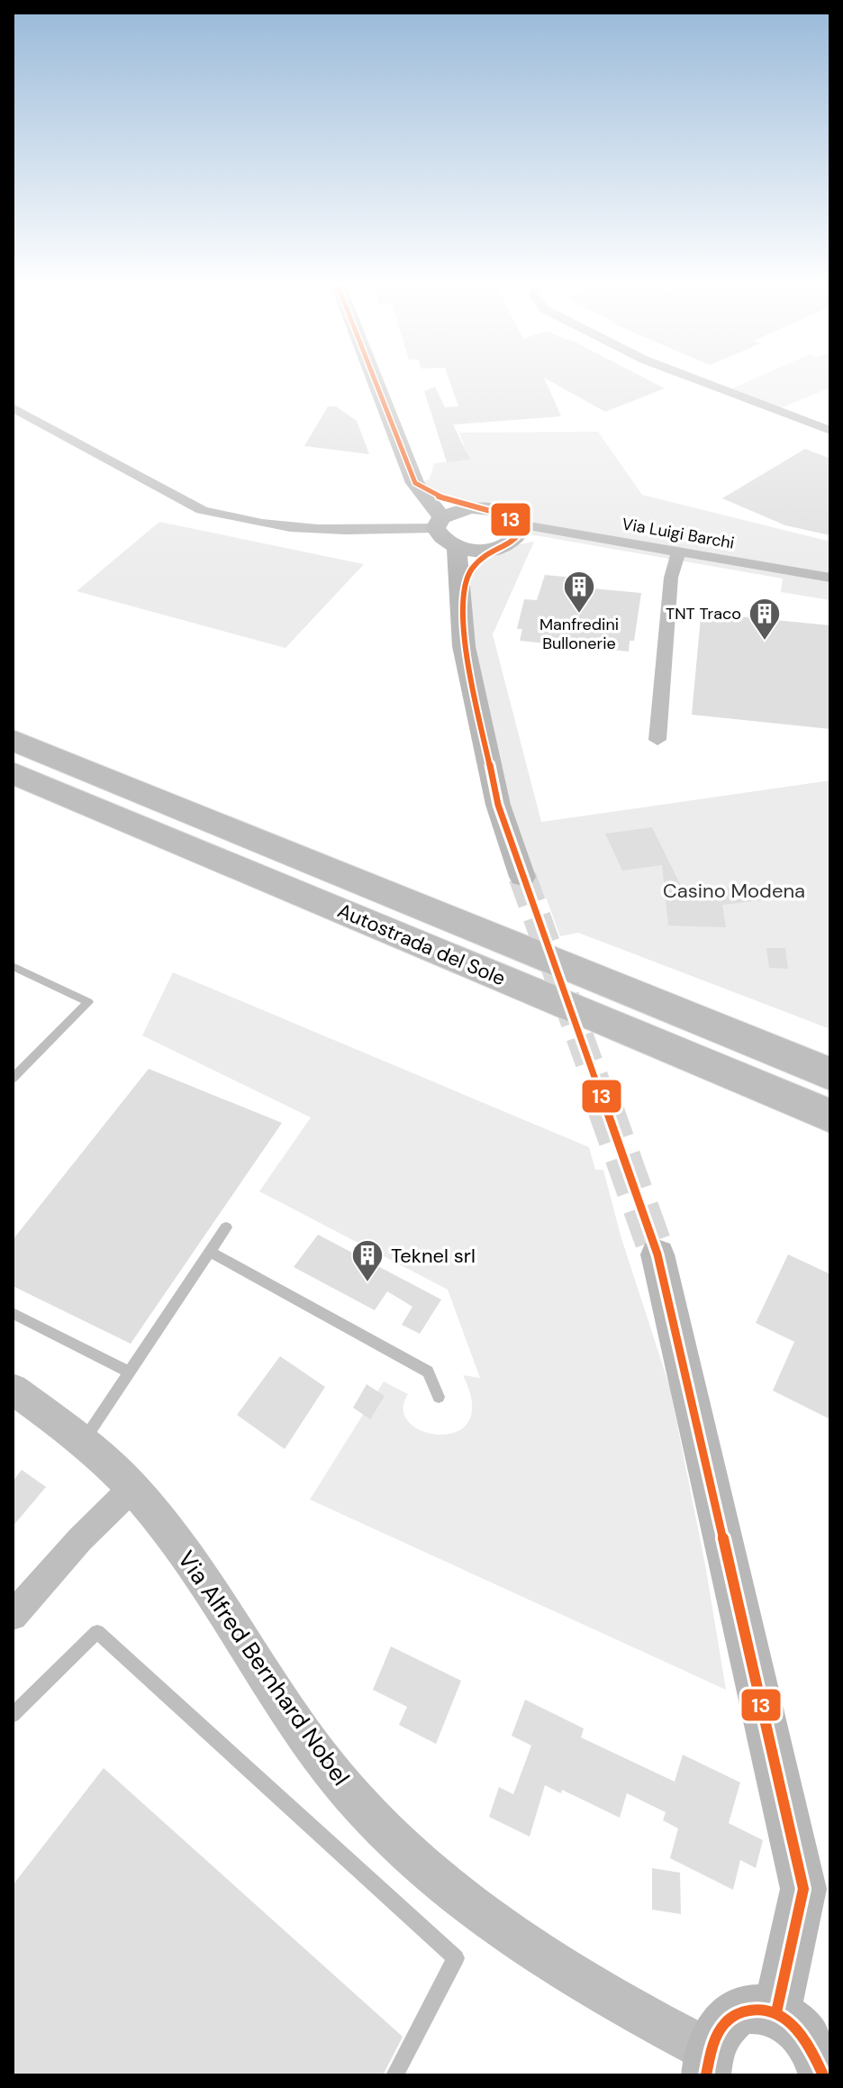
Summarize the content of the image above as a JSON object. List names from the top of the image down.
{
  "streets": {
    "highway": ["Autostrada del Sole"],
    "street": ["Via Luigi Barchi", "Via Alfred Bernhard Nobel"]
  },
  "parks": ["Casino Modena"],
  "places": {
    "building": ["Manfredini Bullonerie", "TNT Traco", "Teknel srl"]
  },
  "lines": ["transit line 13"]
}
